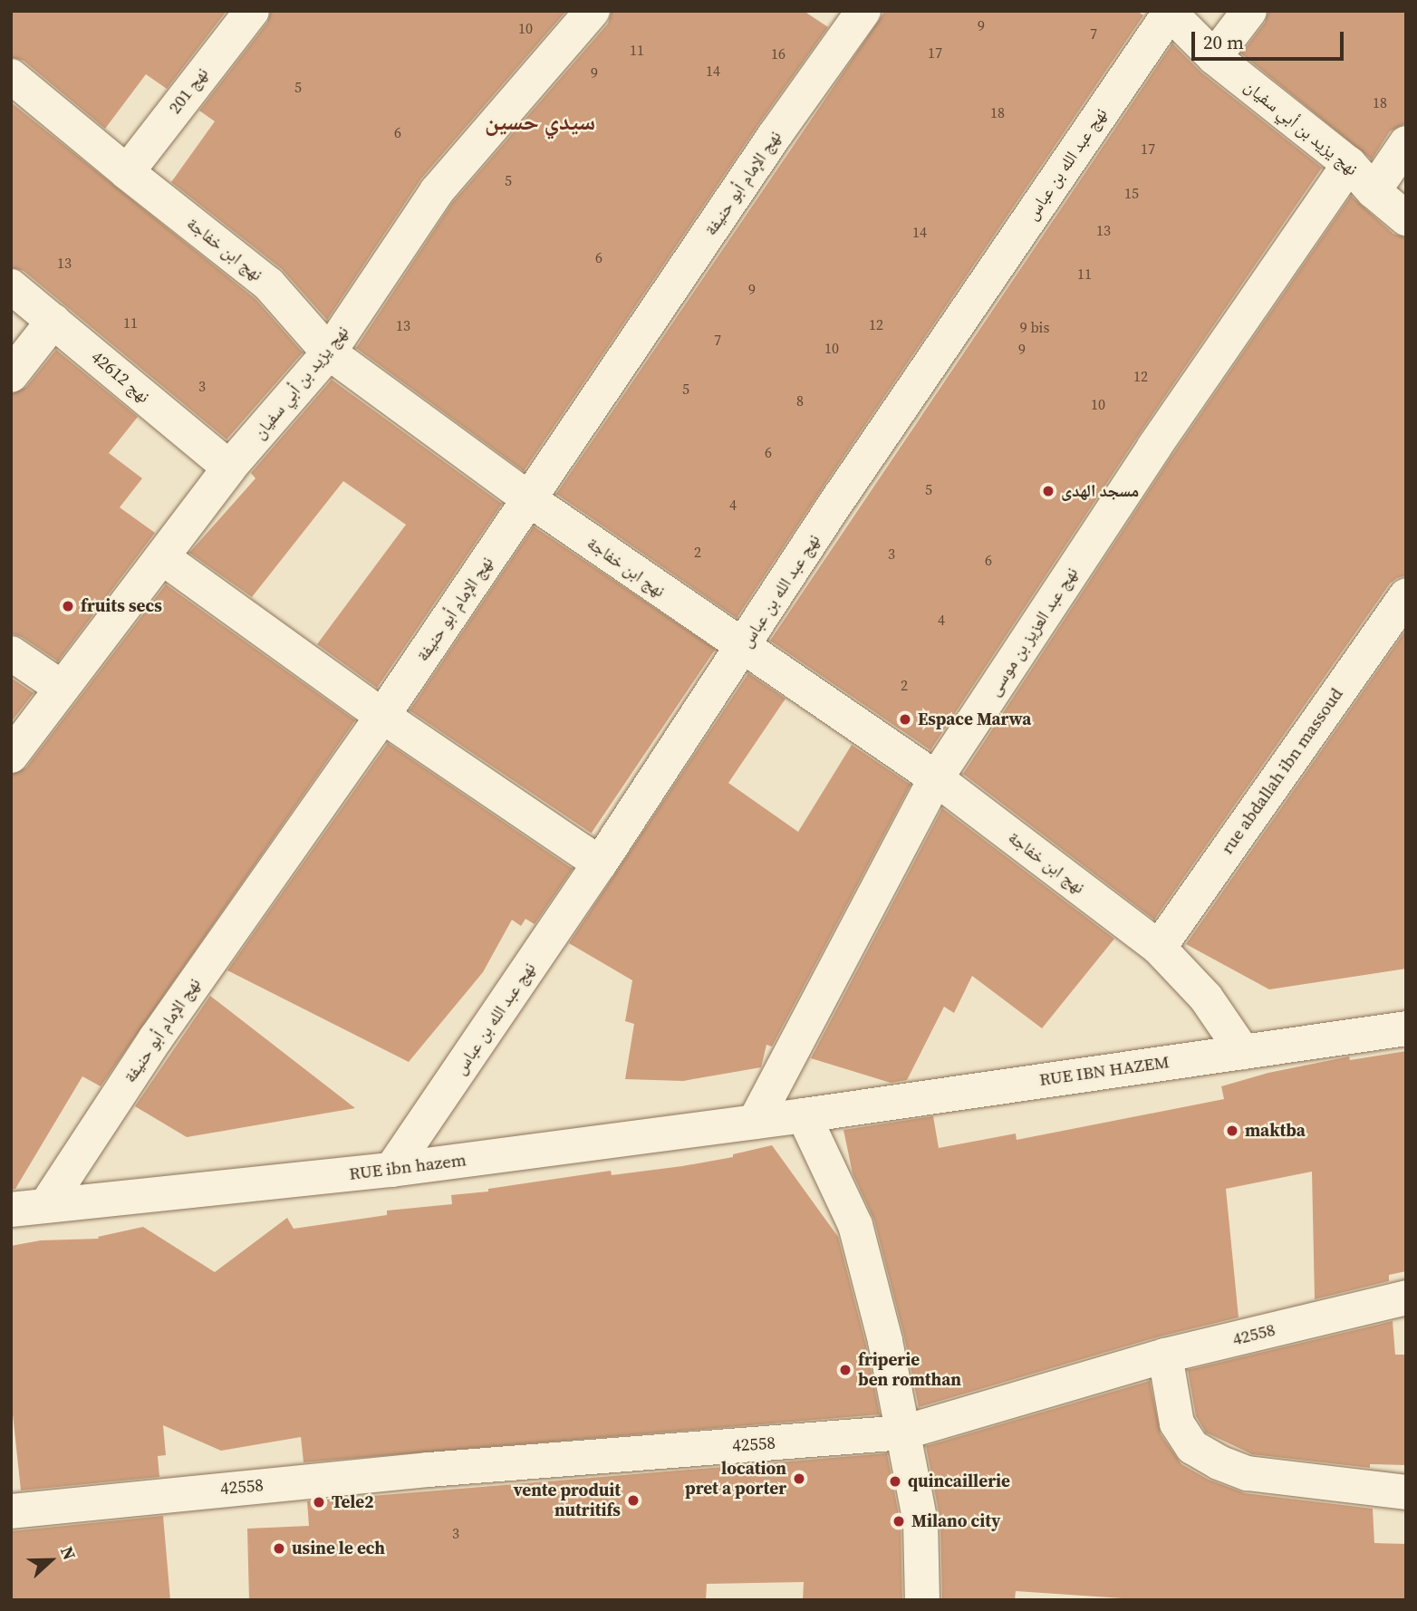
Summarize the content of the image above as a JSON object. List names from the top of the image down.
{
  "streets": {
    "street": [
      "نهج 201",
      "نهج يزيد بن أبي سفيان",
      "نهج عبد الله بن عباس",
      "نهج الإمام أبو حنيفة",
      "نهج ابن خفاجة",
      "نهج 42612",
      "نهج عبد العزيز بن موسى",
      "rue abdallah ibn massoud",
      "RUE IBN HAZEM",
      "RUE ibn hazem",
      "42558"
    ]
  },
  "crossings": [
    ["نهج 201", "نهج ابن خفاجة"],
    ["نهج يزيد بن أبي سفيان", "نهج عبد الله بن عباس"],
    ["نهج يزيد بن أبي سفيان", "نهج ابن خفاجة"],
    ["نهج يزيد بن أبي سفيان", "نهج 42612"],
    ["نهج يزيد بن أبي سفيان", "نهج عبد العزيز بن موسى"],
    ["نهج عبد الله بن عباس", "نهج ابن خفاجة"],
    ["نهج عبد الله بن عباس", "RUE ibn hazem"],
    ["نهج الإمام أبو حنيفة", "نهج ابن خفاجة"],
    ["نهج الإمام أبو حنيفة", "RUE ibn hazem"],
    ["نهج ابن خفاجة", "نهج عبد العزيز بن موسى"],
    ["نهج ابن خفاجة", "rue abdallah ibn massoud"],
    ["نهج ابن خفاجة", "RUE IBN HAZEM"],
    ["نهج عبد العزيز بن موسى", "RUE ibn hazem"],
    ["RUE IBN HAZEM", "RUE ibn hazem"]
  ],
  "districts": ["سيدي حسين"],
  "places": [
    "مسجد الهدى",
    "fruits secs",
    "Espace Marwa",
    "maktba",
    "friperie ben romthan",
    "location pret a porter",
    "quincaillerie",
    "vente produit nutritifs",
    "Tele2",
    "Milano city",
    "usine le ech"
  ],
  "house_numbers": [
    "9",
    "10",
    "7",
    "11",
    "17",
    "16",
    "14",
    "9",
    "5",
    "18",
    "18",
    "6",
    "17",
    "5",
    "15",
    "13",
    "14",
    "6",
    "13",
    "11",
    "9",
    "11",
    "12",
    "13",
    "9 bis",
    "7",
    "10",
    "9",
    "12",
    "3",
    "5",
    "8",
    "10",
    "6",
    "5",
    "4",
    "2",
    "3",
    "6",
    "4",
    "2",
    "3"
  ],
  "scale_bar": "20 m",
  "north": "right"
}
